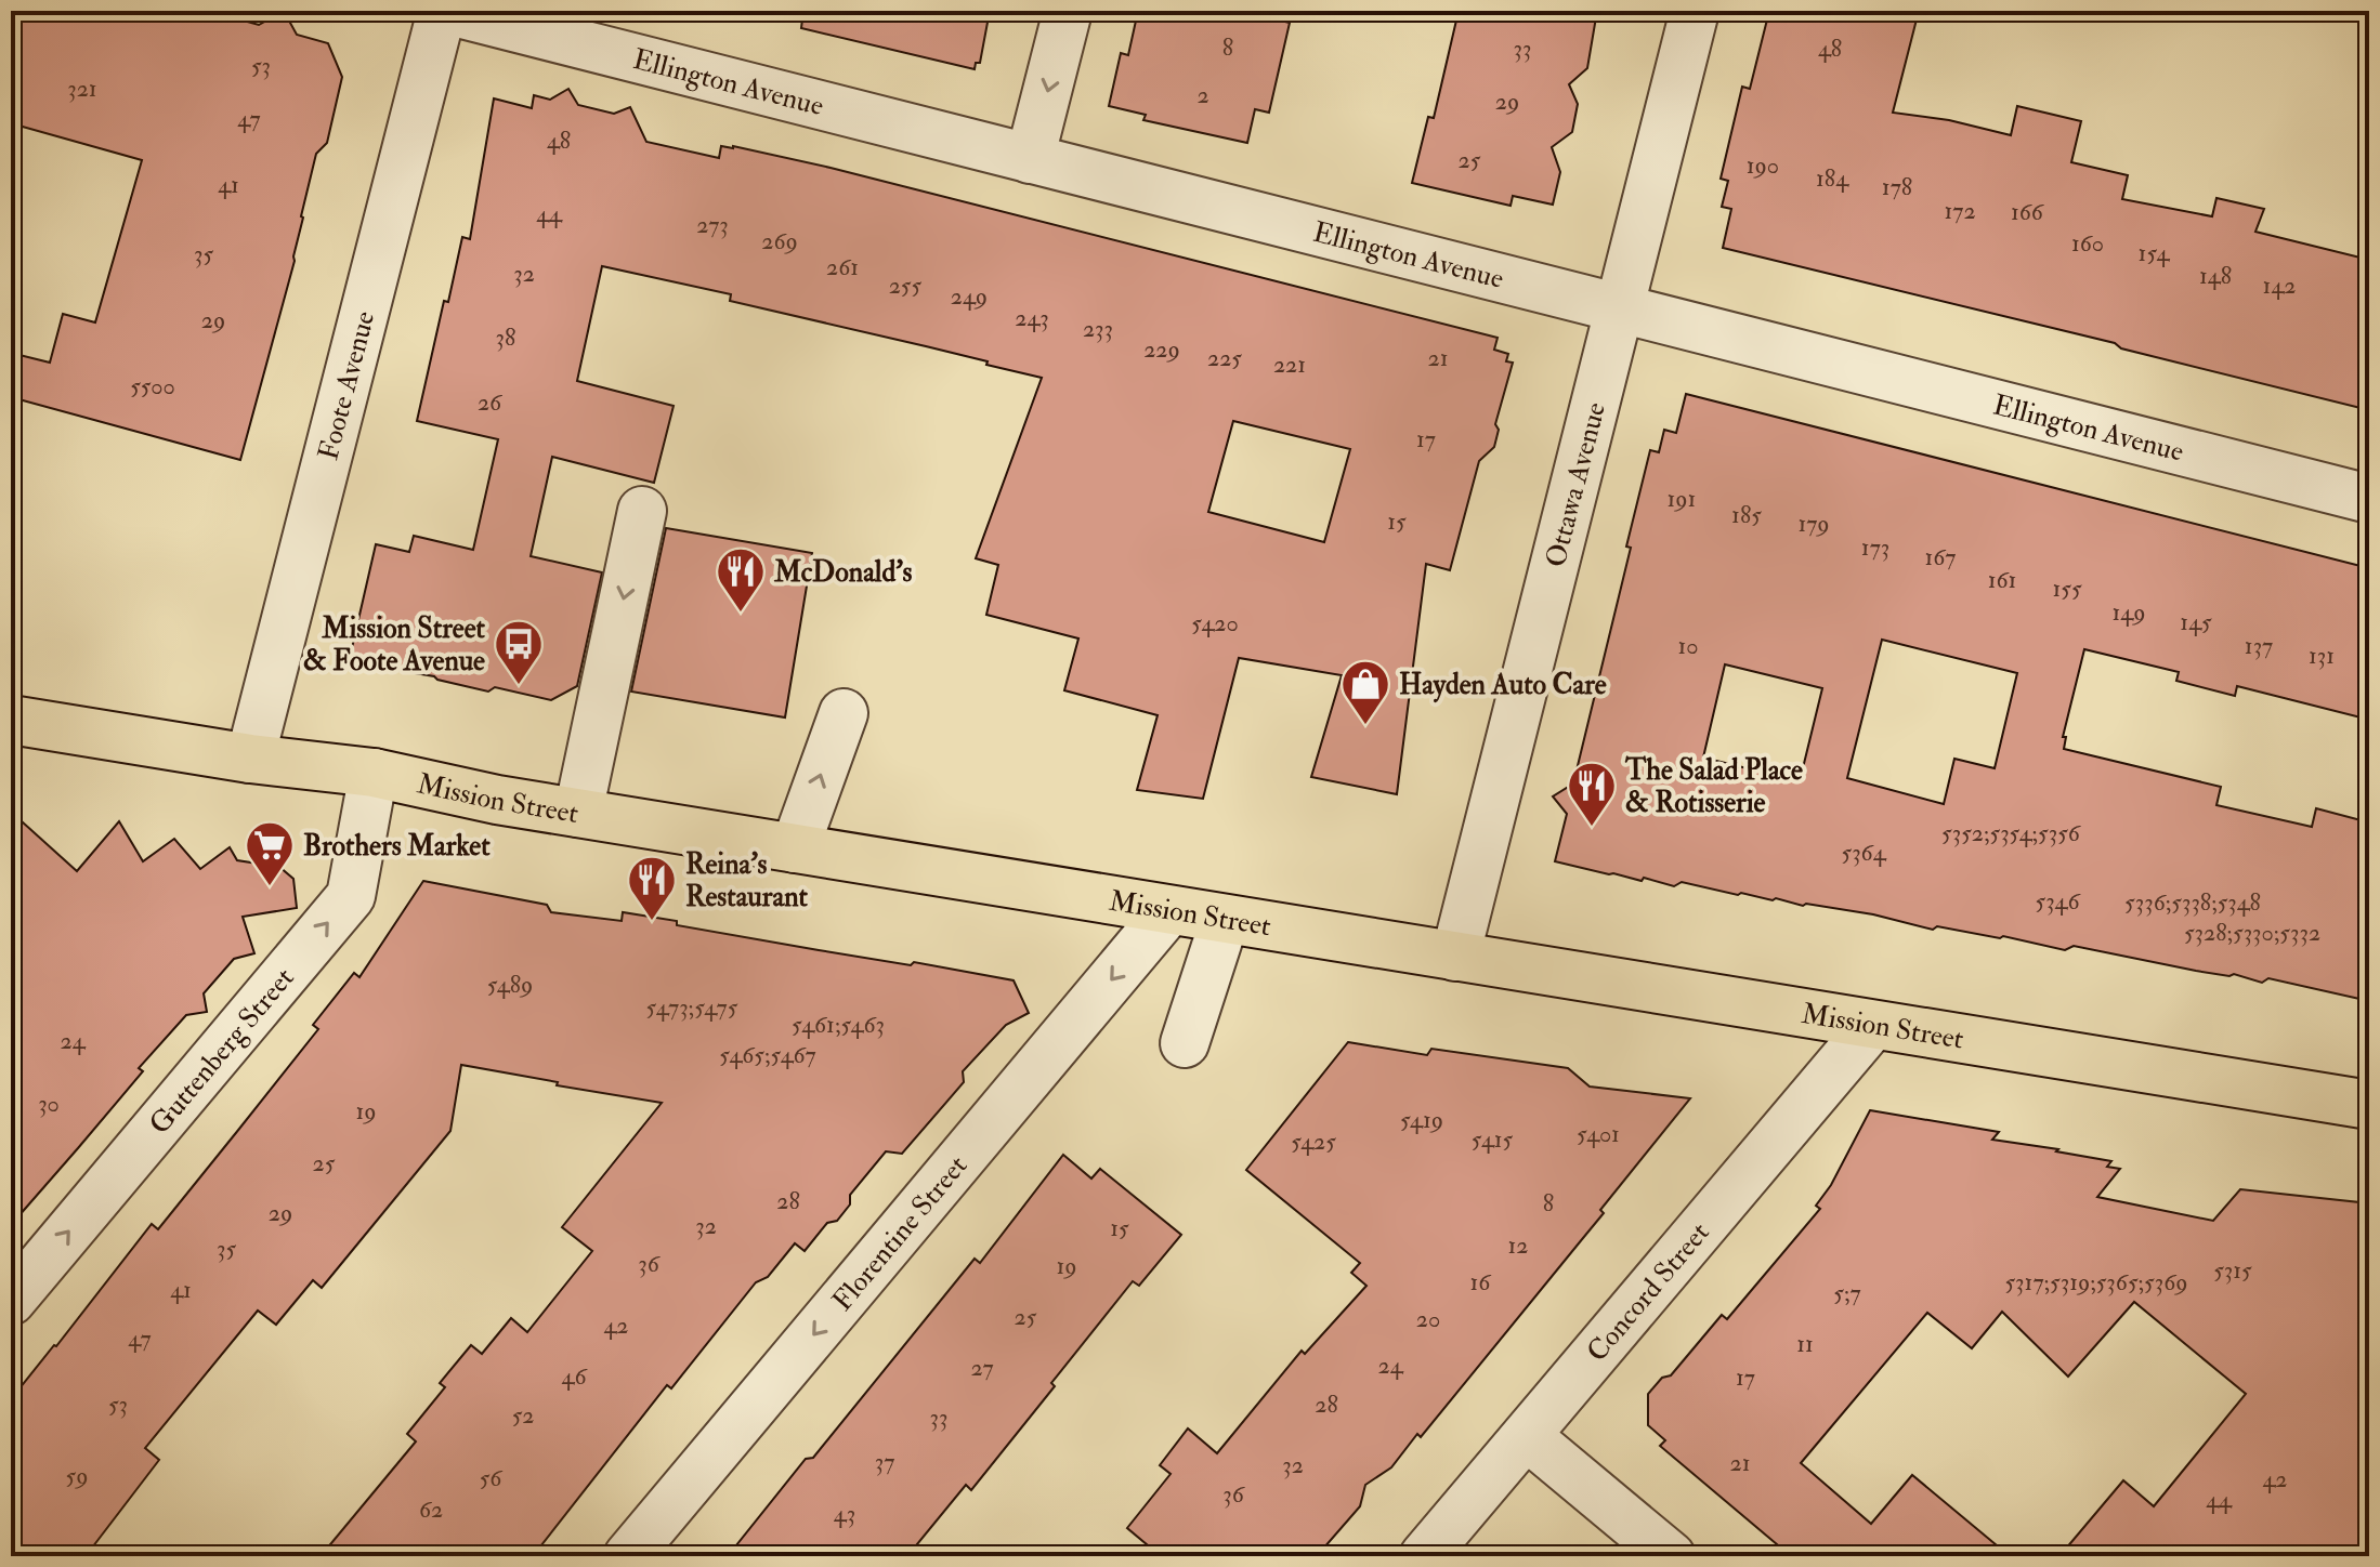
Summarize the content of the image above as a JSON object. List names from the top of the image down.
{
  "streets": {
    "main road": ["Mission Street"],
    "street": [
      "Ellington Avenue",
      "Foote Avenue",
      "Ottawa Avenue",
      "Guttenberg Street",
      "Florentine Street",
      "Concord Street"
    ]
  },
  "crossings": [
    ["Ellington Avenue", "Ottawa Avenue"],
    ["Foote Avenue", "Mission Street"],
    ["Ottawa Avenue", "Mission Street"],
    ["Mission Street", "Guttenberg Street"],
    ["Mission Street", "Florentine Street"],
    ["Mission Street", "Concord Street"]
  ],
  "one_way": ["Guttenberg Street", "Florentine Street"],
  "places": {
    "restaurant": ["McDonald's", "The Salad Place & Rotisserie", "Reina's Restaurant"],
    "bus stop": ["Mission Street & Foote Avenue"],
    "shop": ["Hayden Auto Care"],
    "supermarket": ["Brothers Market"]
  },
  "house_numbers": [
    "8",
    "33",
    "48",
    "53",
    "321",
    "2",
    "29",
    "47",
    "48",
    "25",
    "190",
    "184",
    "41",
    "178",
    "172",
    "166",
    "44",
    "273",
    "269",
    "160",
    "154",
    "35",
    "261",
    "32",
    "148",
    "255",
    "142",
    "249",
    "243",
    "29",
    "233",
    "38",
    "229",
    "225",
    "21",
    "221",
    "5500",
    "26",
    "17",
    "191",
    "185",
    "15",
    "179",
    "173",
    "167",
    "161",
    "155",
    "149",
    "145",
    "5420",
    "10",
    "137",
    "131",
    "5352;5354;5356",
    "5364",
    "5346",
    "5336;5338;5348",
    "5328;5330;5332",
    "5489",
    "5473;5475",
    "5461;5463",
    "24",
    "5465;5467",
    "30",
    "19",
    "5419",
    "5401",
    "5415",
    "5425",
    "25",
    "28",
    "8",
    "29",
    "32",
    "15",
    "12",
    "35",
    "36",
    "19",
    "5315",
    "16",
    "5317;5319;5365;5369",
    "41",
    "5;7",
    "25",
    "20",
    "42",
    "47",
    "11",
    "24",
    "27",
    "46",
    "17",
    "53",
    "28",
    "52",
    "33",
    "37",
    "21",
    "32",
    "59",
    "56",
    "42",
    "36",
    "44",
    "62",
    "43"
  ]
}
